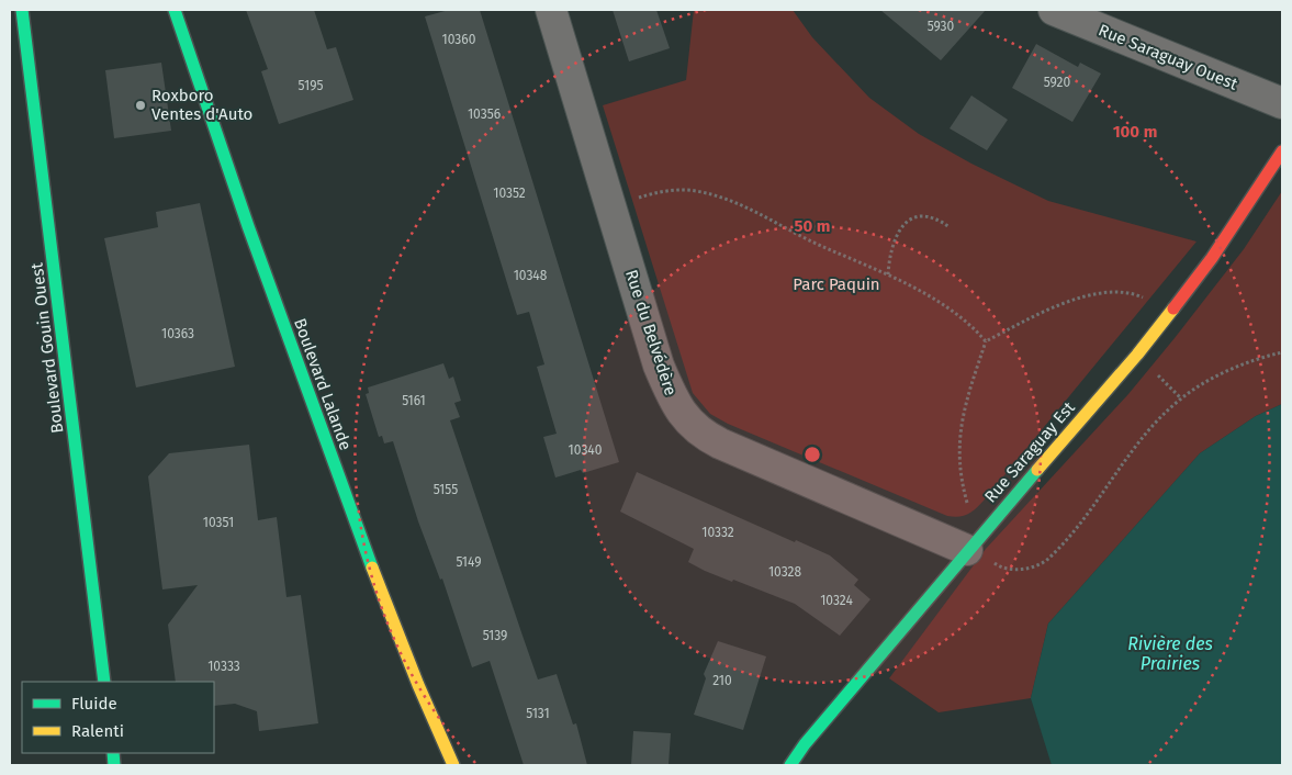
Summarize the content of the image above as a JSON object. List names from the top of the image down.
{
  "streets": {
    "street": [
      "Rue Saraguay Ouest",
      "Rue du Belvédère",
      "Boulevard Gouin Ouest",
      "Boulevard Lalande",
      "Rue Saraguay Est"
    ]
  },
  "crossings": [
    ["Rue du Belvédère", "Rue Saraguay Est"]
  ],
  "water": ["Rivière des Prairies"],
  "parks": ["Parc Paquin"],
  "places": ["Roxboro Ventes d'Auto"],
  "house_numbers": [
    "5930",
    "10360",
    "5920",
    "5195",
    "10356",
    "10352",
    "10348",
    "10363",
    "5161",
    "10340",
    "5155",
    "10351",
    "10332",
    "5149",
    "10328",
    "10324",
    "5139",
    "10333",
    "210",
    "5131"
  ],
  "legend": ["Fluide", "Ralenti"],
  "rings": ["100 m", "50 m"]
}
